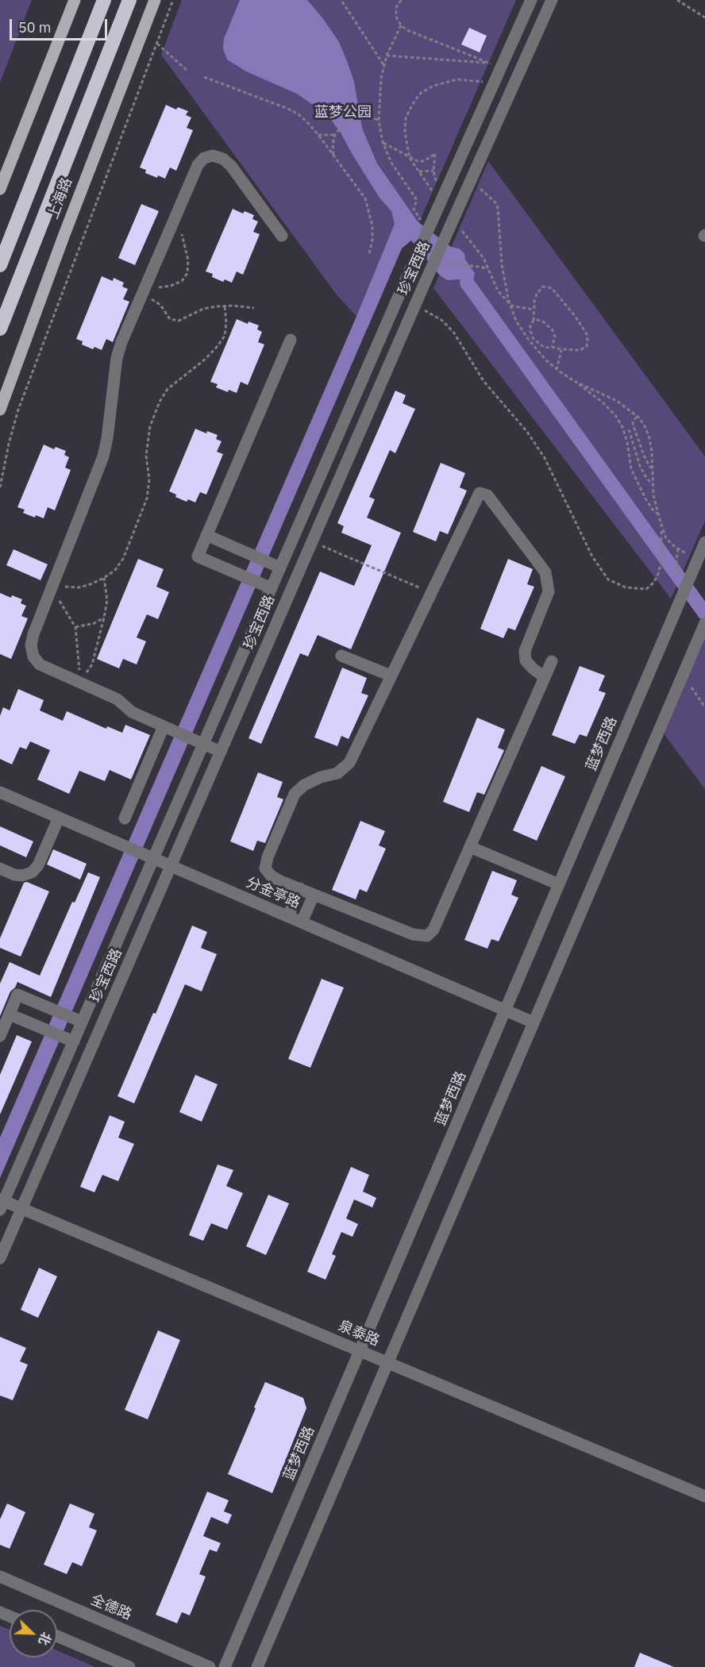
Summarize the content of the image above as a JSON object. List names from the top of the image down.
{
  "streets": {
    "highway": ["上海路"],
    "street": [
      "珍宝西路",
      "蓝梦西路",
      "分金亭路",
      "泉泰路",
      "全德路"
    ]
  },
  "crossings": [
    ["珍宝西路", "分金亭路"],
    ["珍宝西路", "泉泰路"],
    ["蓝梦西路", "分金亭路"],
    ["蓝梦西路", "泉泰路"]
  ],
  "parks": ["蓝梦公园"],
  "scale_bar": "50 m",
  "north": "bottom right"
}
